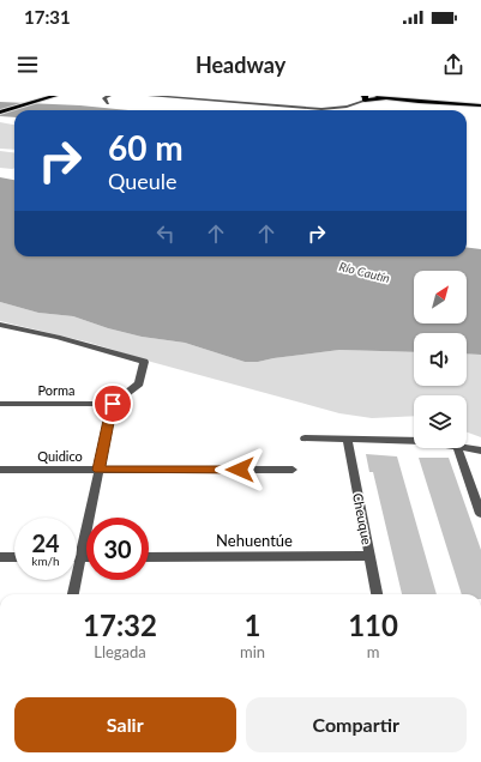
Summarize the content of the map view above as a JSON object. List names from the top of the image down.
{
  "streets": {
    "street": [
      "Porma",
      "Quidico",
      "Cheuque",
      "Nehuentúe"
    ]
  },
  "crossings": [
    ["Cheuque", "Nehuentúe"]
  ],
  "water": ["Río Cautín"],
  "north": "top right",
  "page": {
    "status": "17:31",
    "header": "Headway",
    "turn": ["60 m", "Queule"],
    "speed": "24 km/h",
    "limit": "30",
    "eta": [
      "17:32",
      "Llegada",
      "1",
      "min",
      "110",
      "m"
    ],
    "buttons": ["Salir", "Compartir"]
  }
}
